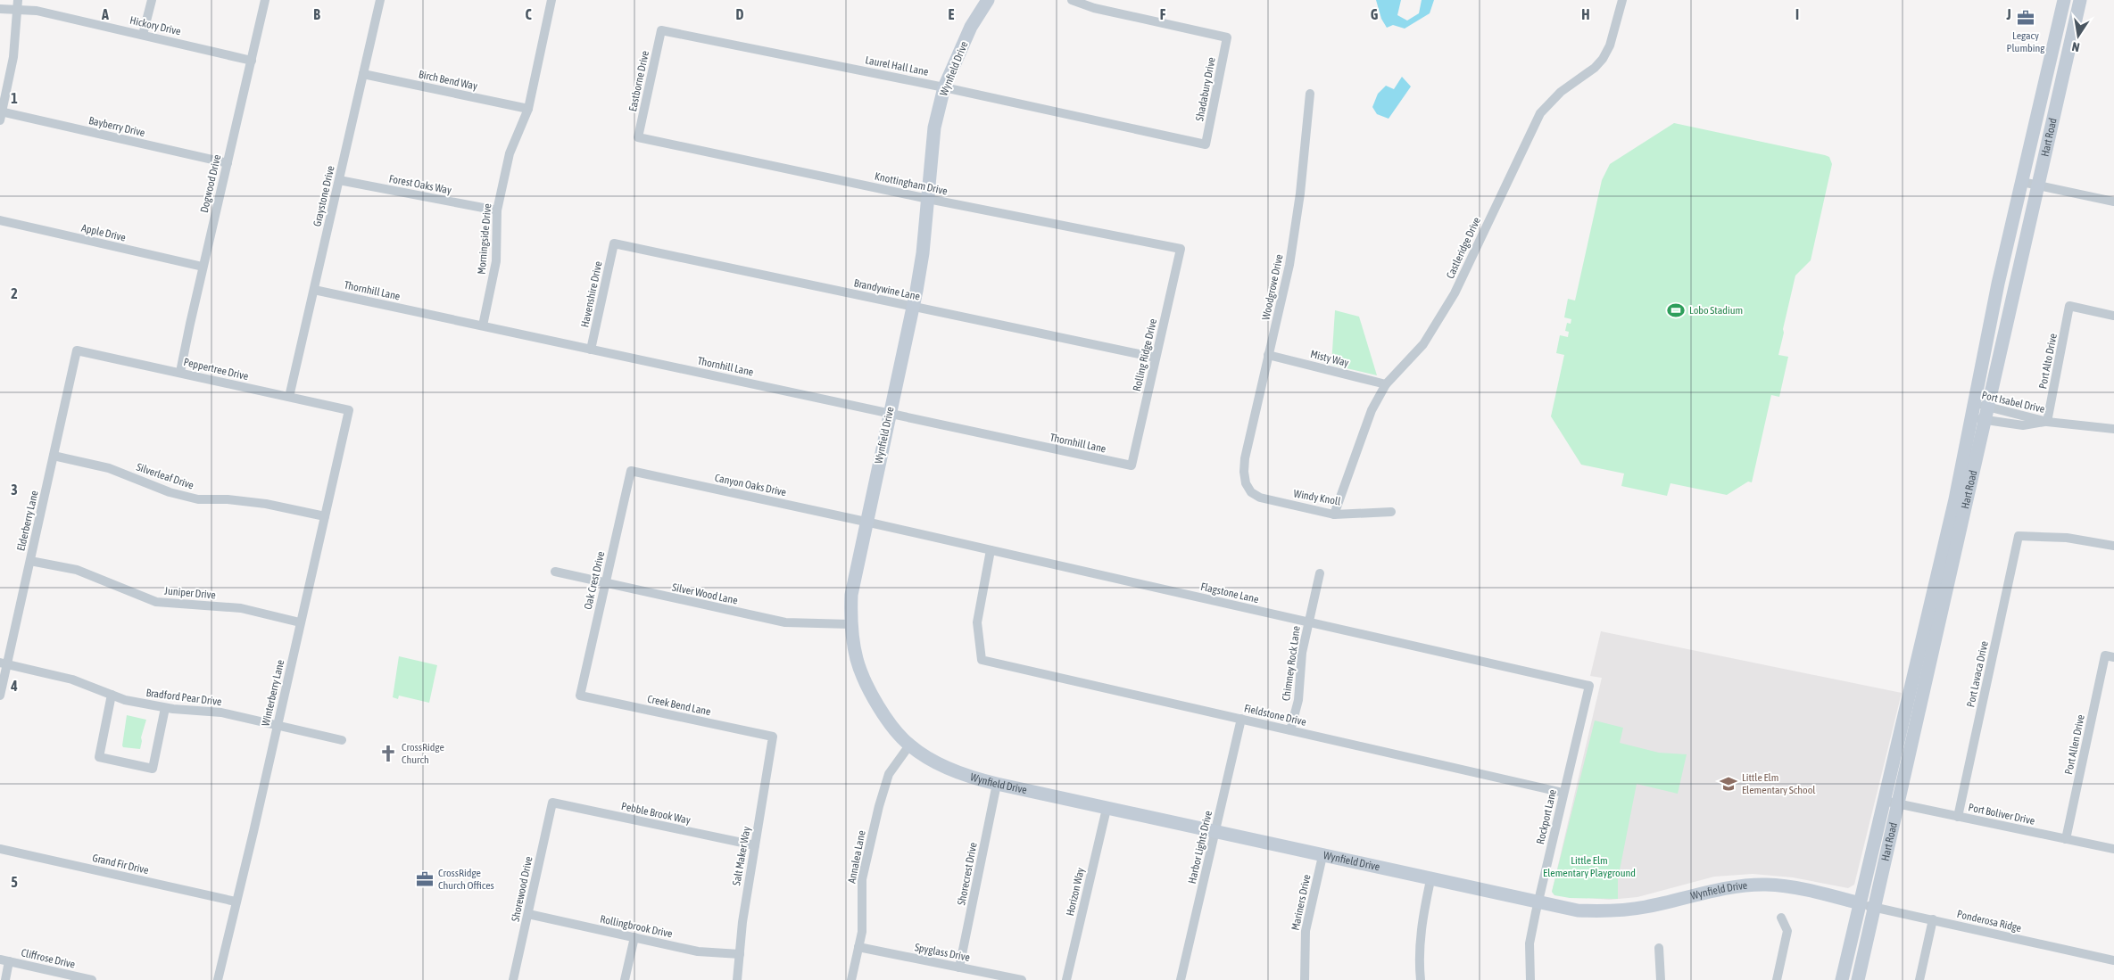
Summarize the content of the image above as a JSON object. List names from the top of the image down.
{
  "streets": {
    "street": [
      "Hickory Drive",
      "Laurel Hall Lane",
      "Wynfield Drive",
      "Birch Bend Way",
      "Eastborne Drive",
      "Shadabury Drive",
      "Bayberry Drive",
      "Hart Road",
      "Dogwood Drive",
      "Knottingham Drive",
      "Forest Oaks Way",
      "Graystone Drive",
      "Apple Drive",
      "Morningside Drive",
      "Castleridge Drive",
      "Woodgrove Drive",
      "Brandywine Lane",
      "Thornhill Lane",
      "Havenshire Drive",
      "Rolling Ridge Drive",
      "Misty Way",
      "Port Alto Drive",
      "Peppertree Drive",
      "Port Isabel Drive",
      "Silverleaf Drive",
      "Canyon Oaks Drive",
      "Windy Knoll",
      "Elderberry Lane",
      "Oak Crest Drive",
      "Juniper Drive",
      "Flagstone Lane",
      "Silver Wood Lane",
      "Chimney Rock Lane",
      "Port Lavaca Drive",
      "Winterberry Lane",
      "Bradford Pear Drive",
      "Creek Bend Lane",
      "Fieldstone Drive",
      "Port Allen Drive",
      "Pebble Brook Way",
      "Port Boliver Drive",
      "Rockport Lane",
      "Harbor Lights Drive",
      "Salt Maker Way",
      "Annalea Lane",
      "Grand Fir Drive",
      "Shorecrest Drive",
      "Shorewood Drive",
      "Horizon Way",
      "Mariners Drive",
      "Ponderosa Ridge",
      "Rollingbrook Drive",
      "Spyglass Drive",
      "Cliffrose Drive"
    ]
  },
  "crossings": [
    ["Hickory Drive", "Dogwood Drive"],
    ["Laurel Hall Lane", "Wynfield Drive"],
    ["Laurel Hall Lane", "Eastborne Drive"],
    ["Laurel Hall Lane", "Shadabury Drive"],
    ["Wynfield Drive", "Hart Road"],
    ["Wynfield Drive", "Knottingham Drive"],
    ["Wynfield Drive", "Brandywine Lane"],
    ["Wynfield Drive", "Thornhill Lane"],
    ["Wynfield Drive", "Canyon Oaks Drive"],
    ["Wynfield Drive", "Flagstone Lane"],
    ["Wynfield Drive", "Silver Wood Lane"],
    ["Wynfield Drive", "Rockport Lane"],
    ["Wynfield Drive", "Harbor Lights Drive"],
    ["Wynfield Drive", "Annalea Lane"],
    ["Wynfield Drive", "Shorecrest Drive"],
    ["Wynfield Drive", "Horizon Way"],
    ["Wynfield Drive", "Mariners Drive"],
    ["Wynfield Drive", "Ponderosa Ridge"],
    ["Birch Bend Way", "Graystone Drive"],
    ["Birch Bend Way", "Morningside Drive"],
    ["Eastborne Drive", "Knottingham Drive"],
    ["Bayberry Drive", "Dogwood Drive"],
    ["Hart Road", "Port Isabel Drive"],
    ["Hart Road", "Port Boliver Drive"],
    ["Hart Road", "Ponderosa Ridge"],
    ["Dogwood Drive", "Apple Drive"],
    ["Dogwood Drive", "Peppertree Drive"],
    ["Knottingham Drive", "Rolling Ridge Drive"],
    ["Forest Oaks Way", "Graystone Drive"],
    ["Forest Oaks Way", "Morningside Drive"],
    ["Graystone Drive", "Thornhill Lane"],
    ["Graystone Drive", "Peppertree Drive"],
    ["Morningside Drive", "Thornhill Lane"],
    ["Castleridge Drive", "Misty Way"],
    ["Castleridge Drive", "Windy Knoll"],
    ["Woodgrove Drive", "Misty Way"],
    ["Woodgrove Drive", "Windy Knoll"],
    ["Brandywine Lane", "Havenshire Drive"],
    ["Brandywine Lane", "Rolling Ridge Drive"],
    ["Thornhill Lane", "Havenshire Drive"],
    ["Thornhill Lane", "Rolling Ridge Drive"],
    ["Port Alto Drive", "Port Isabel Drive"],
    ["Peppertree Drive", "Elderberry Lane"],
    ["Peppertree Drive", "Winterberry Lane"],
    ["Silverleaf Drive", "Elderberry Lane"],
    ["Silverleaf Drive", "Winterberry Lane"],
    ["Canyon Oaks Drive", "Oak Crest Drive"],
    ["Canyon Oaks Drive", "Flagstone Lane"],
    ["Elderberry Lane", "Juniper Drive"],
    ["Elderberry Lane", "Bradford Pear Drive"],
    ["Oak Crest Drive", "Silver Wood Lane"],
    ["Oak Crest Drive", "Creek Bend Lane"],
    ["Juniper Drive", "Winterberry Lane"],
    ["Flagstone Lane", "Chimney Rock Lane"],
    ["Flagstone Lane", "Fieldstone Drive"],
    ["Flagstone Lane", "Rockport Lane"],
    ["Chimney Rock Lane", "Fieldstone Drive"],
    ["Port Lavaca Drive", "Port Boliver Drive"],
    ["Winterberry Lane", "Bradford Pear Drive"],
    ["Winterberry Lane", "Grand Fir Drive"],
    ["Creek Bend Lane", "Salt Maker Way"],
    ["Fieldstone Drive", "Rockport Lane"],
    ["Fieldstone Drive", "Harbor Lights Drive"],
    ["Port Allen Drive", "Port Boliver Drive"],
    ["Pebble Brook Way", "Salt Maker Way"],
    ["Pebble Brook Way", "Shorewood Drive"],
    ["Salt Maker Way", "Rollingbrook Drive"],
    ["Annalea Lane", "Spyglass Drive"],
    ["Shorecrest Drive", "Spyglass Drive"],
    ["Shorewood Drive", "Rollingbrook Drive"]
  ],
  "parks": ["Little Elm Elementary Playground"],
  "places": {
    "office": ["Legacy Plumbing", "CrossRidge Church Offices"],
    "sports": ["Lobo Stadium"],
    "church": ["CrossRidge Church"],
    "school or university": ["Little Elm Elementary School"]
  },
  "north": "bottom",
  "grid": {
    "columns": [
      "A",
      "B",
      "C",
      "D",
      "E",
      "F",
      "G",
      "H",
      "I",
      "J"
    ],
    "rows": [
      "1",
      "2",
      "3",
      "4",
      "5"
    ]
  }
}
